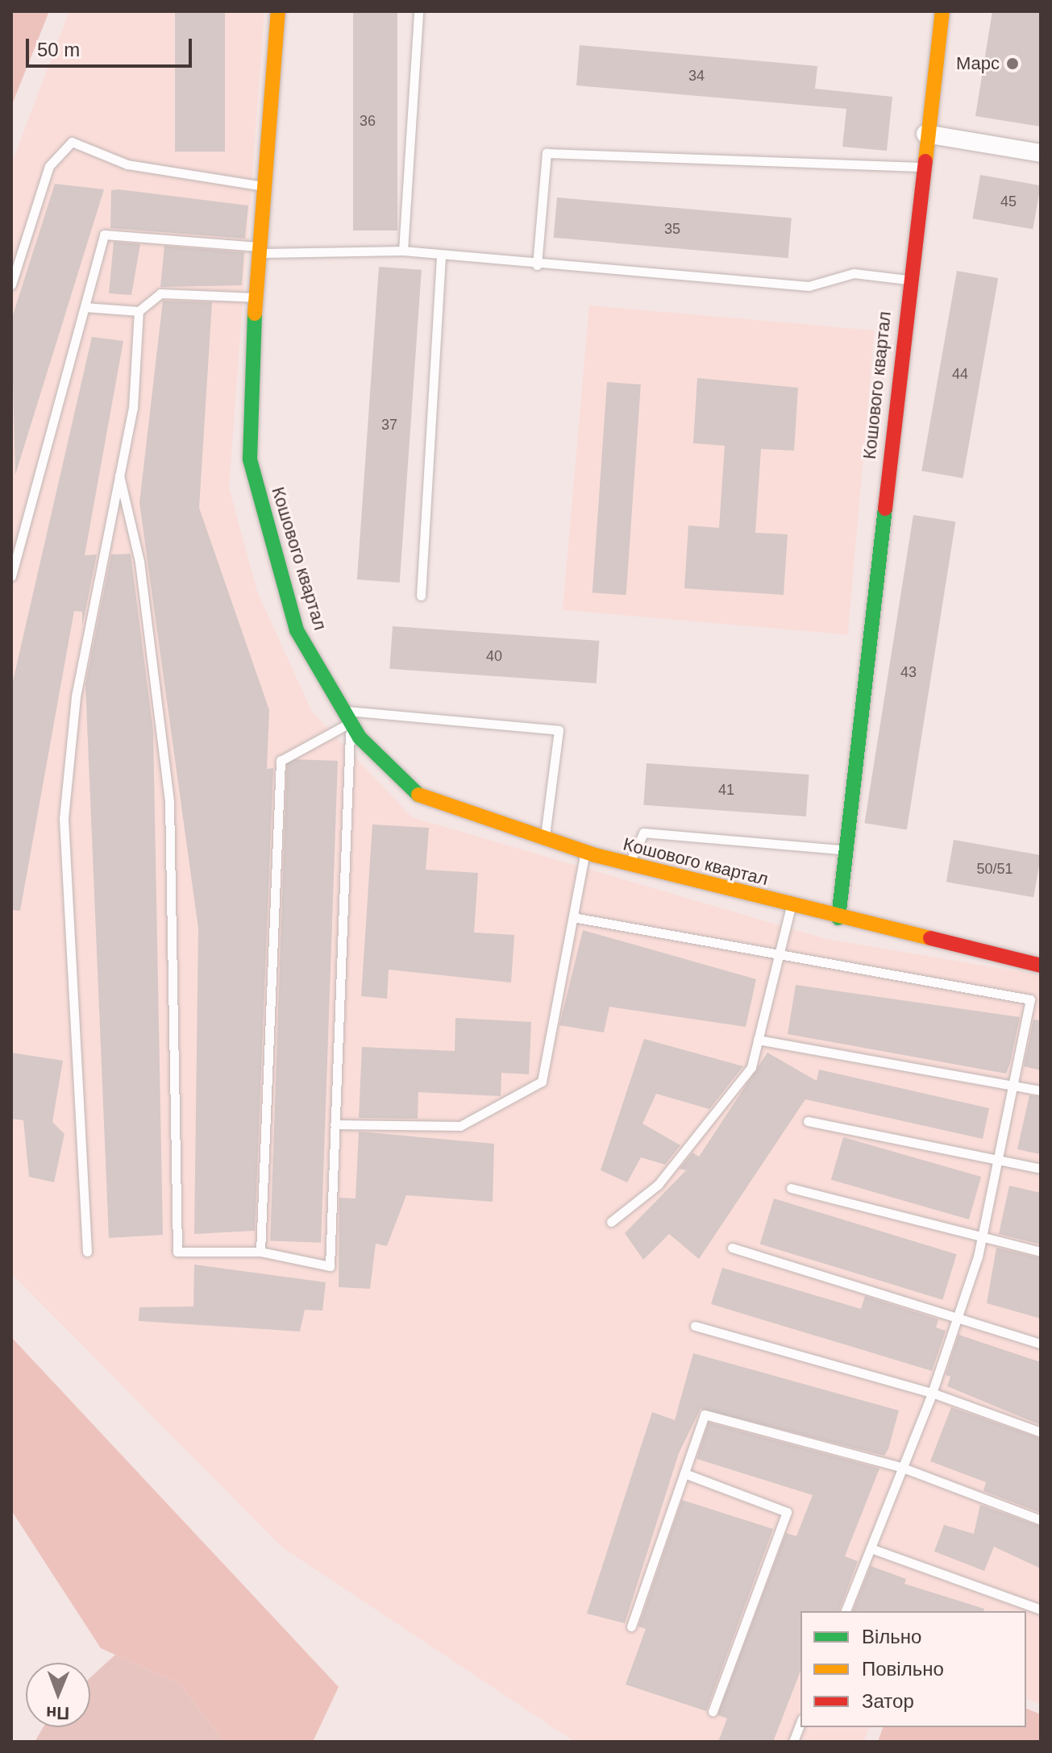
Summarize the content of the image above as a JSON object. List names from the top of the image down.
{
  "streets": {
    "street": ["Кошового квартал"]
  },
  "places": ["Марс"],
  "house_numbers": [
    "34",
    "36",
    "45",
    "35",
    "44",
    "37",
    "40",
    "43",
    "41",
    "50/51"
  ],
  "legend": ["Вільно", "Повільно", "Затор"],
  "scale_bar": "50 m",
  "north": "bottom"
}
